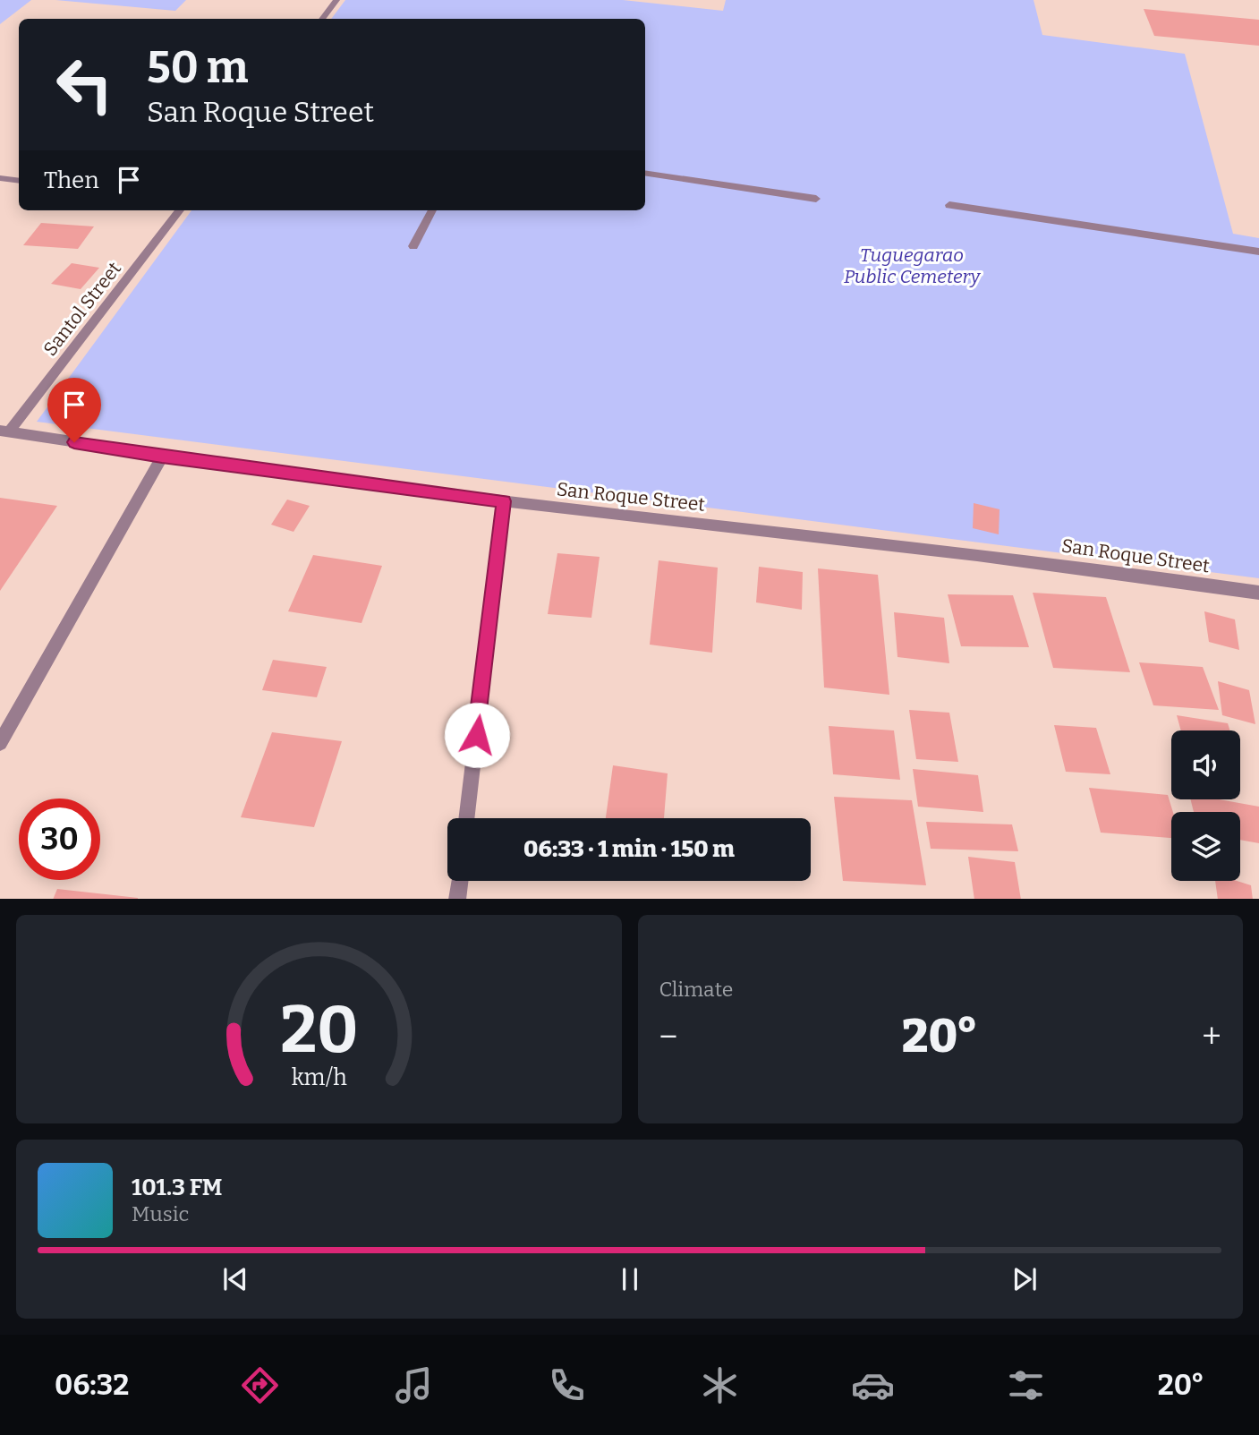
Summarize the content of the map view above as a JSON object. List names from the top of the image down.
{
  "streets": {
    "street": ["Santol Street", "San Roque Street"]
  },
  "crossings": [
    ["Santol Street", "San Roque Street"]
  ],
  "parks": ["Tuguegarao Public Cemetery"],
  "page": {
    "turn": ["50 m", "San Roque Street"],
    "then": "Then",
    "limit": "30",
    "trip": "06:33 · 1 min · 150 m",
    "tile": "Climate",
    "heat": ["−", "20°", "+"],
    "song": ["101.3 FM", "Music"],
    "tabs": ["06:32", "20°"],
    "gauge": ["20", "km/h"]
  }
}
